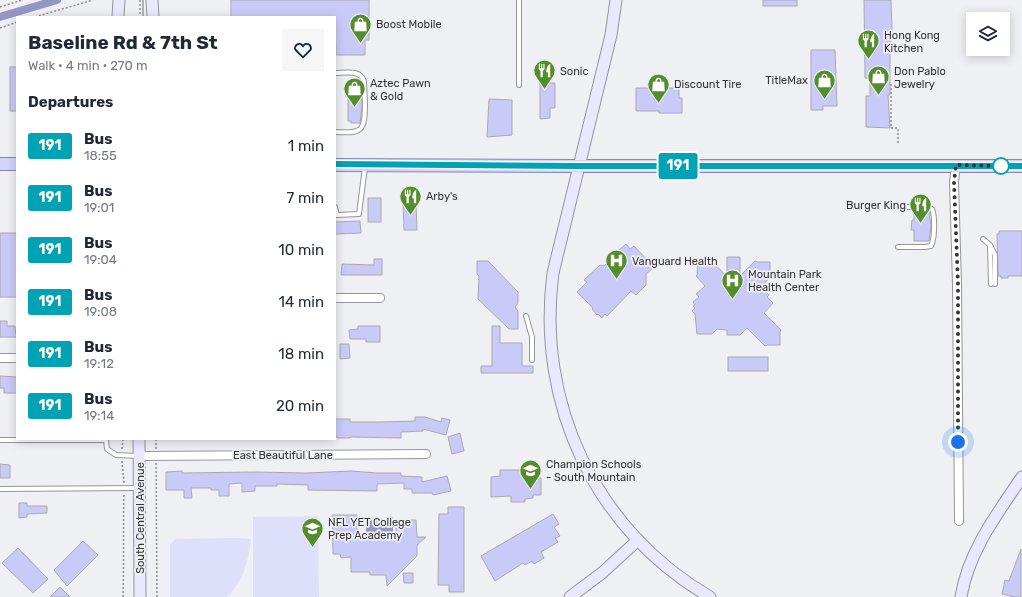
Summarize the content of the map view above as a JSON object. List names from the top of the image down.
{
  "streets": {
    "street": ["East Beautiful Lane", "South Central Avenue"]
  },
  "crossings": [
    ["East Beautiful Lane", "South Central Avenue"]
  ],
  "places": {
    "shop": [
      "Boost Mobile",
      "Don Pablo Jewelry",
      "TitleMax",
      "Discount Tire",
      "Aztec Pawn & Gold"
    ],
    "restaurant": [
      "Hong Kong Kitchen",
      "Sonic",
      "Arby's",
      "Burger King"
    ],
    "hospital": ["Vanguard Health", "Mountain Park Health Center"],
    "school or university": ["Champion Schools - South Mountain", "NFL YET College Prep Academy"]
  },
  "lines": ["bus line 191"],
  "page": {
    "on_map": "191",
    "heading": [
      ["Baseline Rd & 7th St", "Walk · 4 min · 270 m"],
      "Departures"
    ],
    "list": [
      {
        "mark": "191",
        "name": "Bus",
        "note": "18:55",
        "value": "1 min"
      },
      {
        "mark": "191",
        "name": "Bus",
        "note": "19:01",
        "value": "7 min"
      },
      {
        "mark": "191",
        "name": "Bus",
        "note": "19:04",
        "value": "10 min"
      },
      {
        "mark": "191",
        "name": "Bus",
        "note": "19:08",
        "value": "14 min"
      },
      {
        "mark": "191",
        "name": "Bus",
        "note": "19:12",
        "value": "18 min"
      },
      {
        "mark": "191",
        "name": "Bus",
        "note": "19:14",
        "value": "20 min"
      }
    ]
  }
}
